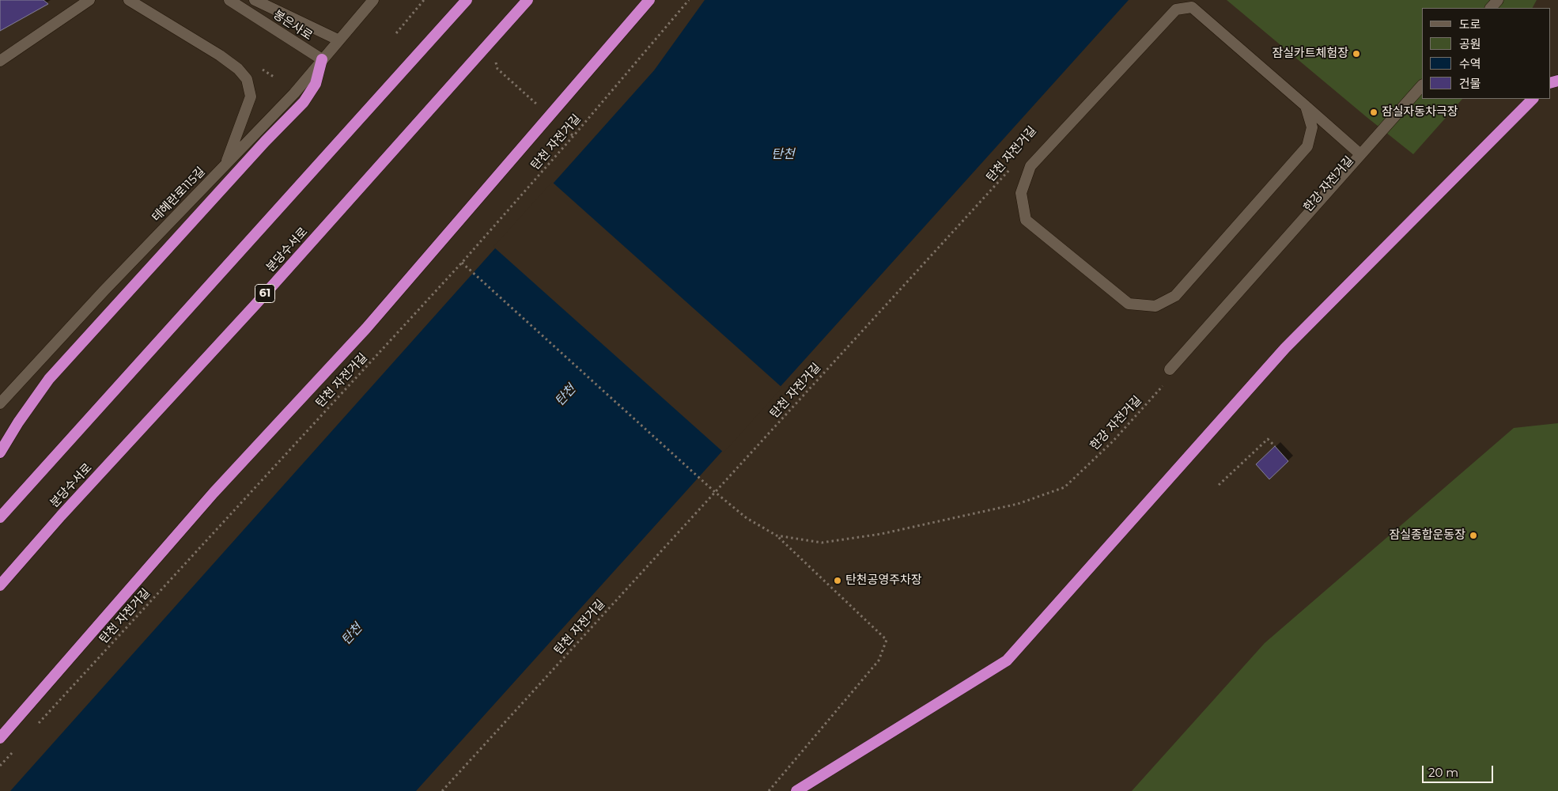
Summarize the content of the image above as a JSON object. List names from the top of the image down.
{
  "streets": {
    "highway": ["분당수서로", "61"],
    "street": ["봉은사로", "테헤란로115길"],
    "path": ["탄천 자전거길", "한강 자전거길"]
  },
  "crossings": [
    ["봉은사로", "테헤란로115길"],
    ["탄천 자전거길", "한강 자전거길"]
  ],
  "water": ["탄천"],
  "places": [
    "잠실카트체험장",
    "잠실자동차극장",
    "잠실종합운동장",
    "탄천공영주차장"
  ],
  "legend": [
    "도로",
    "공원",
    "수역",
    "건물"
  ],
  "scale_bar": "20 m"
}
